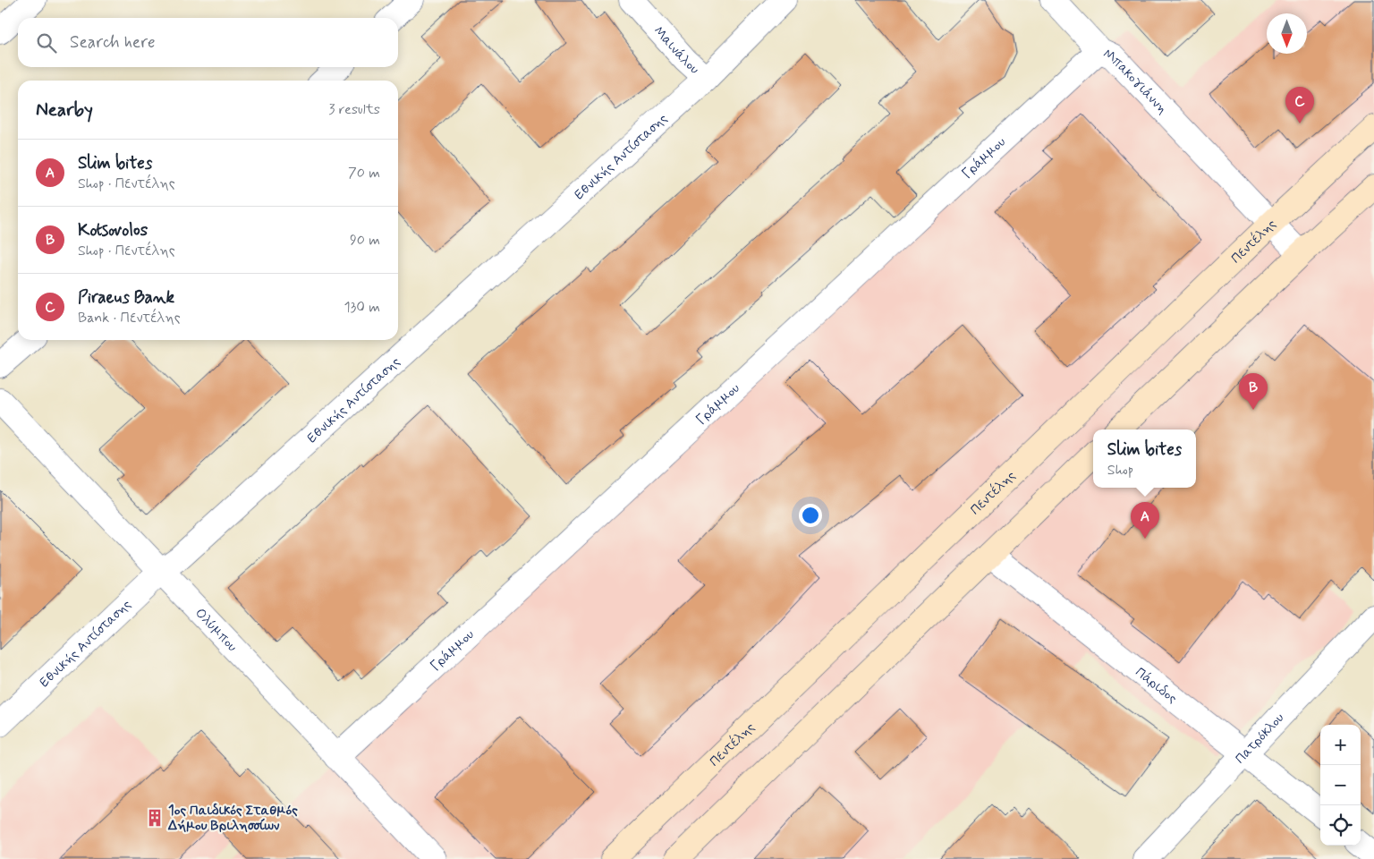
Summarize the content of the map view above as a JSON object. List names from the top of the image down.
{
  "streets": {
    "main road": ["Πεντέλης"],
    "street": [
      "Μαινάλου",
      "Μπακογιάννη",
      "Εθνικής Αντίστασης",
      "Γράμμου",
      "Ολύμπου",
      "Πάριδος",
      "Πατρόκλου"
    ]
  },
  "crossings": [
    ["Μαινάλου", "Εθνικής Αντίστασης"],
    ["Μπακογιάννη", "Γράμμου"],
    ["Μπακογιάννη", "Πεντέλης"],
    ["Εθνικής Αντίστασης", "Ολύμπου"],
    ["Γράμμου", "Ολύμπου"],
    ["Πάριδος", "Πατρόκλου"]
  ],
  "places": {
    "building": ["1ος Παιδικός Σταθμός Δήμου Βριλησσίων"]
  },
  "north": "bottom",
  "page": {
    "search": "Search here",
    "heading": ["Nearby", "3 results"],
    "pins": ["C", "B", "A"],
    "list": [
      {
        "mark": "A",
        "name": "Slim bites",
        "note": "Shop · Πεντέλης",
        "value": "70 m"
      },
      {
        "mark": "B",
        "name": "Kotsovolos",
        "note": "Shop · Πεντέλης",
        "value": "90 m"
      },
      {
        "mark": "C",
        "name": "Piraeus Bank",
        "note": "Bank · Πεντέλης",
        "value": "130 m"
      }
    ],
    "popup": ["Slim bites", "Shop"],
    "map_buttons": ["+", "−"]
  }
}
